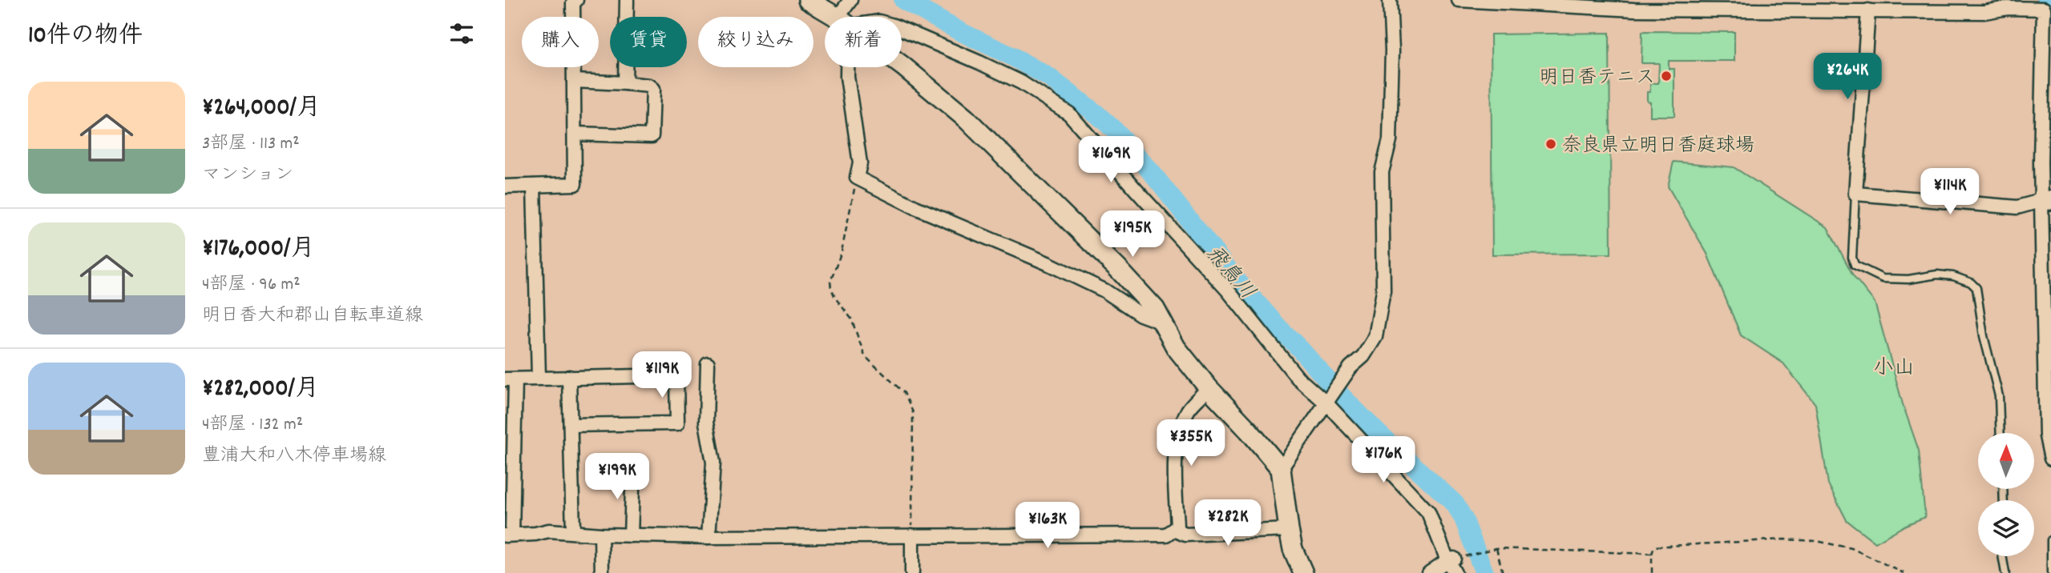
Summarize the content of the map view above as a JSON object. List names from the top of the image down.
{
  "districts": ["小山"],
  "water": ["飛鳥川"],
  "places": ["明日香テニス", "奈良県立明日香庭球場"],
  "north": "top",
  "page": {
    "heading": "10件の物件",
    "chip": [
      "購入",
      "賃貸",
      "絞り込み",
      "新着"
    ],
    "price": [
      "¥264K",
      "¥169K",
      "¥114K",
      "¥195K",
      "¥119K",
      "¥355K",
      "¥176K",
      "¥199K",
      "¥282K",
      "¥163K"
    ],
    "list": [
      {
        "name": "¥264,000/月",
        "note": "3部屋 · 113 m² · マンション"
      },
      {
        "name": "¥176,000/月",
        "note": "4部屋 · 96 m² · 明日香大和郡山自転車道線"
      },
      {
        "name": "¥282,000/月",
        "note": "4部屋 · 132 m² · 豊浦大和八木停車場線"
      }
    ]
  }
}
